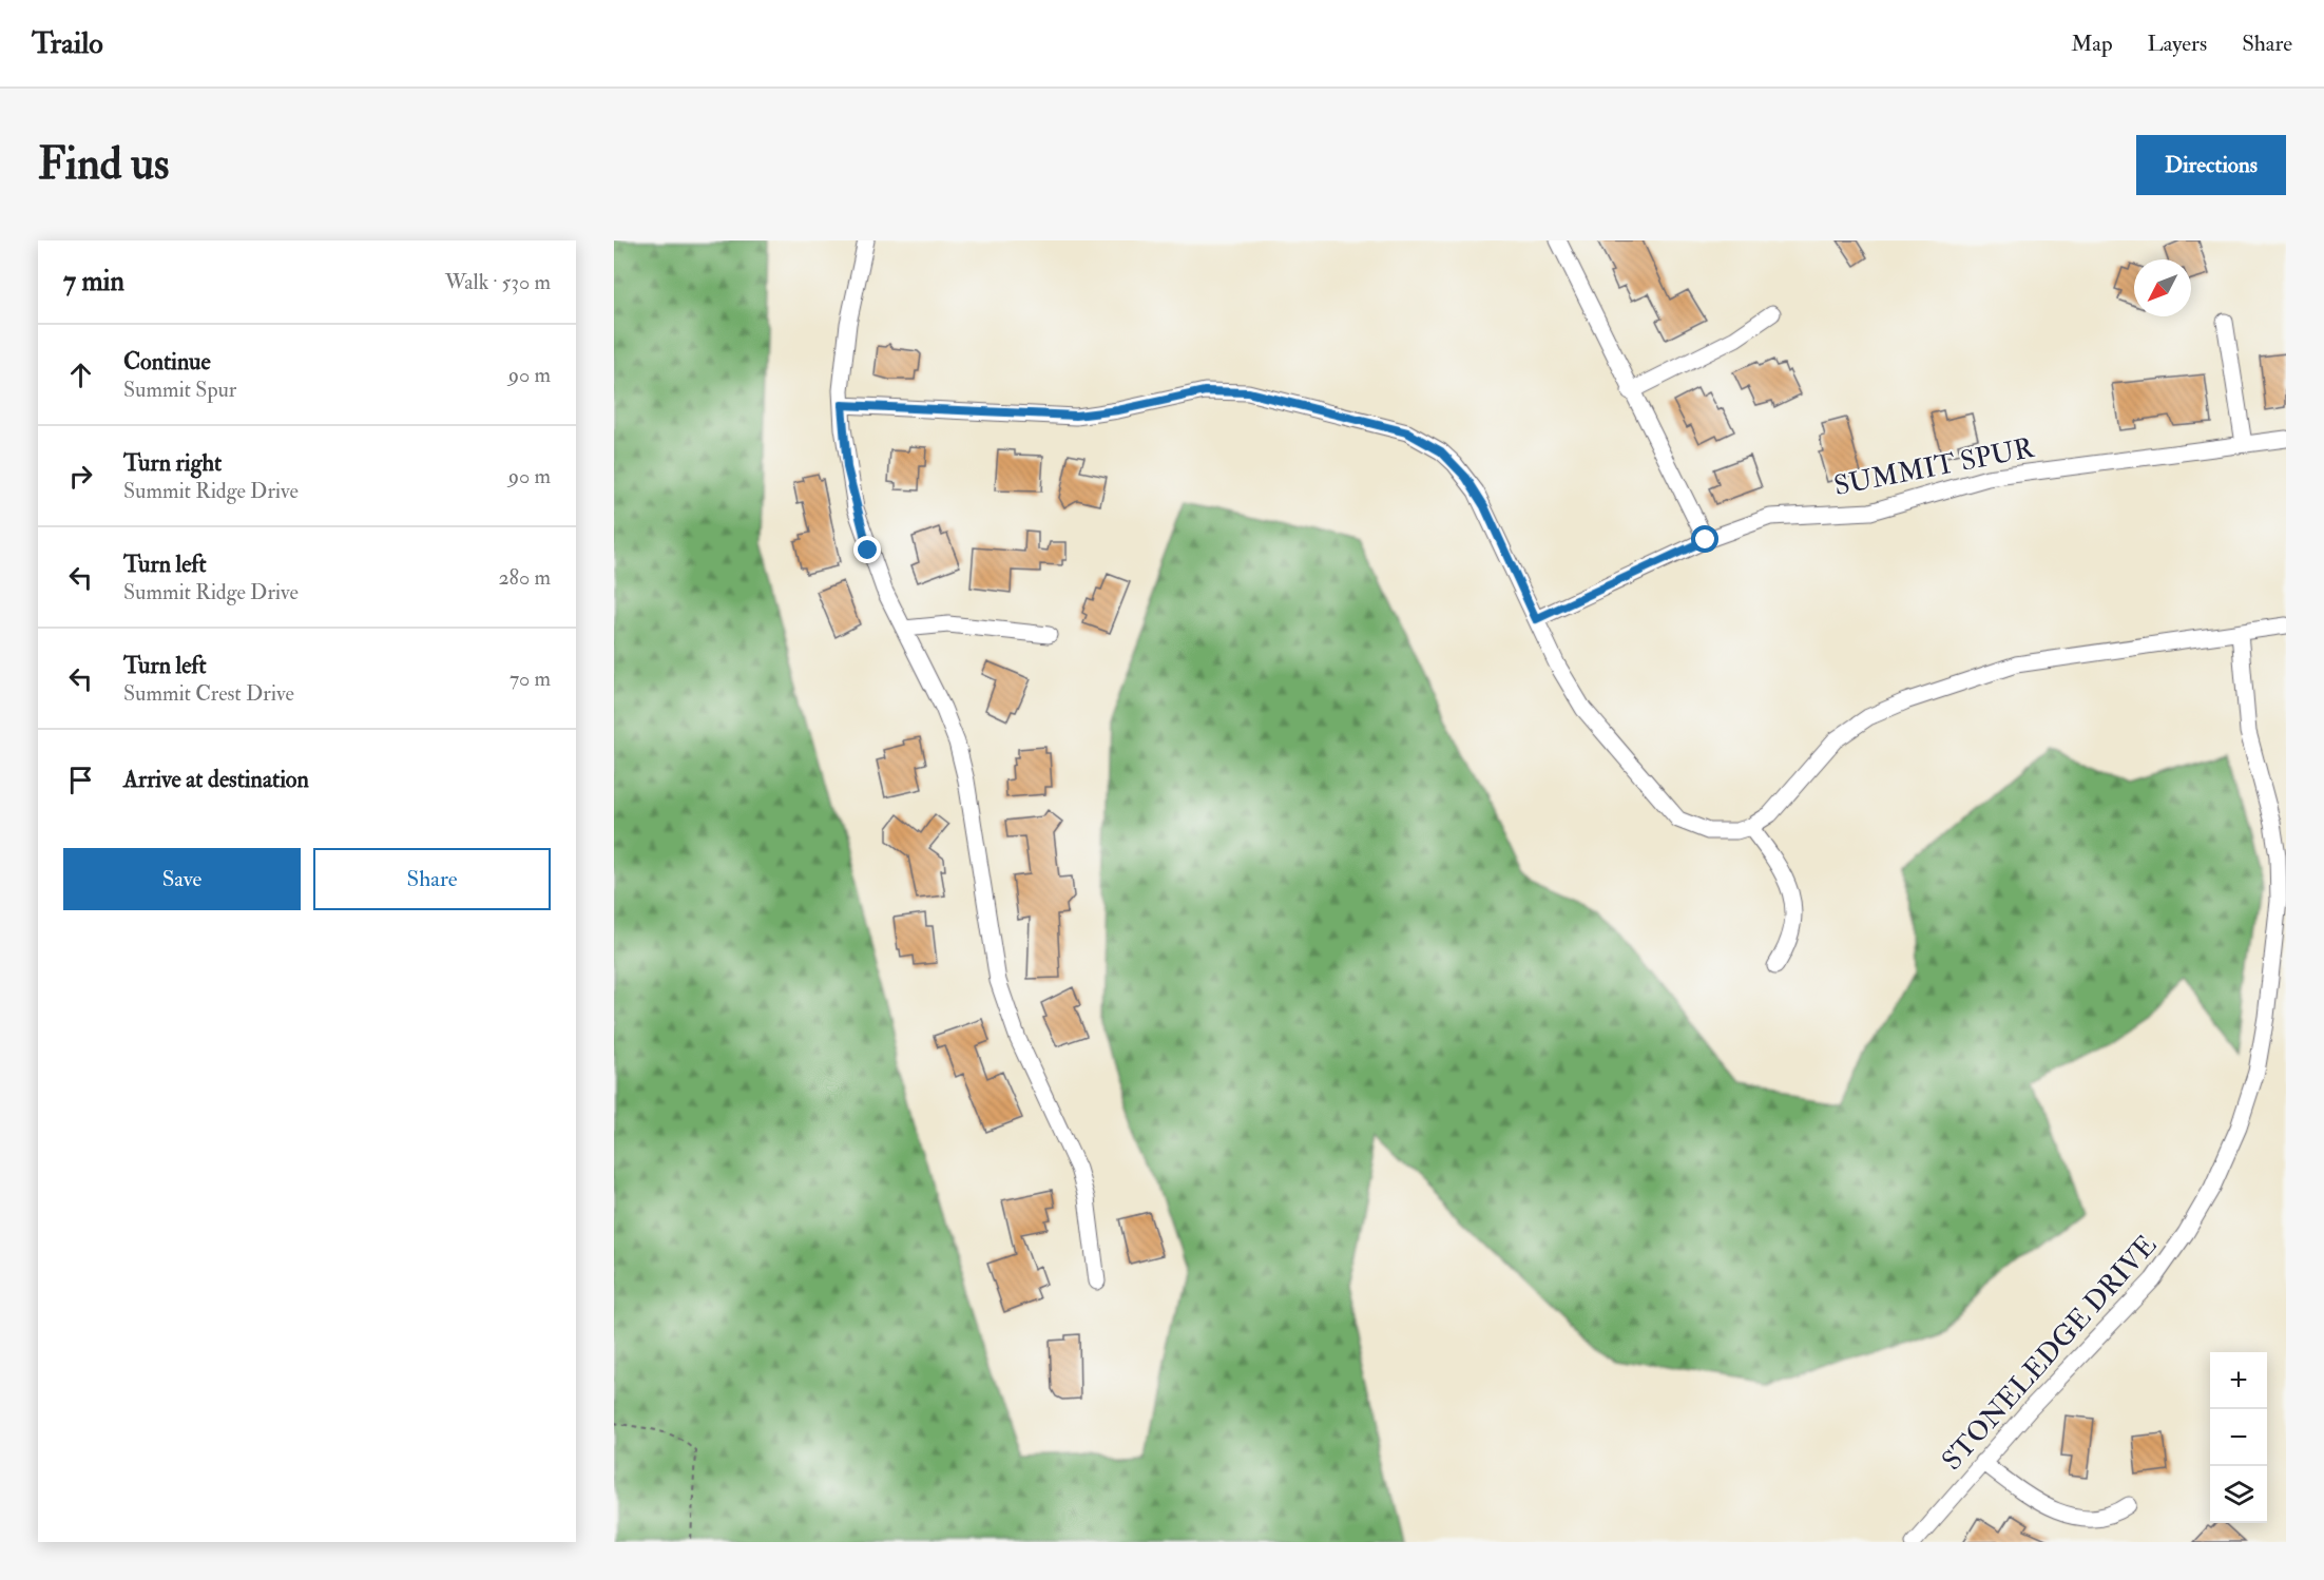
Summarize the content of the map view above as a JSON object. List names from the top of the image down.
{
  "streets": {
    "street": ["SUMMIT SPUR", "STONELEDGE DRIVE"]
  },
  "north": "bottom left",
  "page": {
    "header": "Trailo",
    "nav": ["Map", "Layers", "Share"],
    "buttons": [
      "Directions",
      ["Save", "Share"]
    ],
    "title": "Find us",
    "heading": ["7 min", "Walk · 530 m"],
    "list": [
      ["Continue", "Summit Spur", "90 m"],
      ["Turn right", "Summit Ridge Drive", "90 m"],
      ["Turn left", "Summit Ridge Drive", "280 m"],
      ["Turn left", "Summit Crest Drive", "70 m"],
      "Arrive at destination"
    ],
    "map_buttons": ["+", "−"]
  }
}
